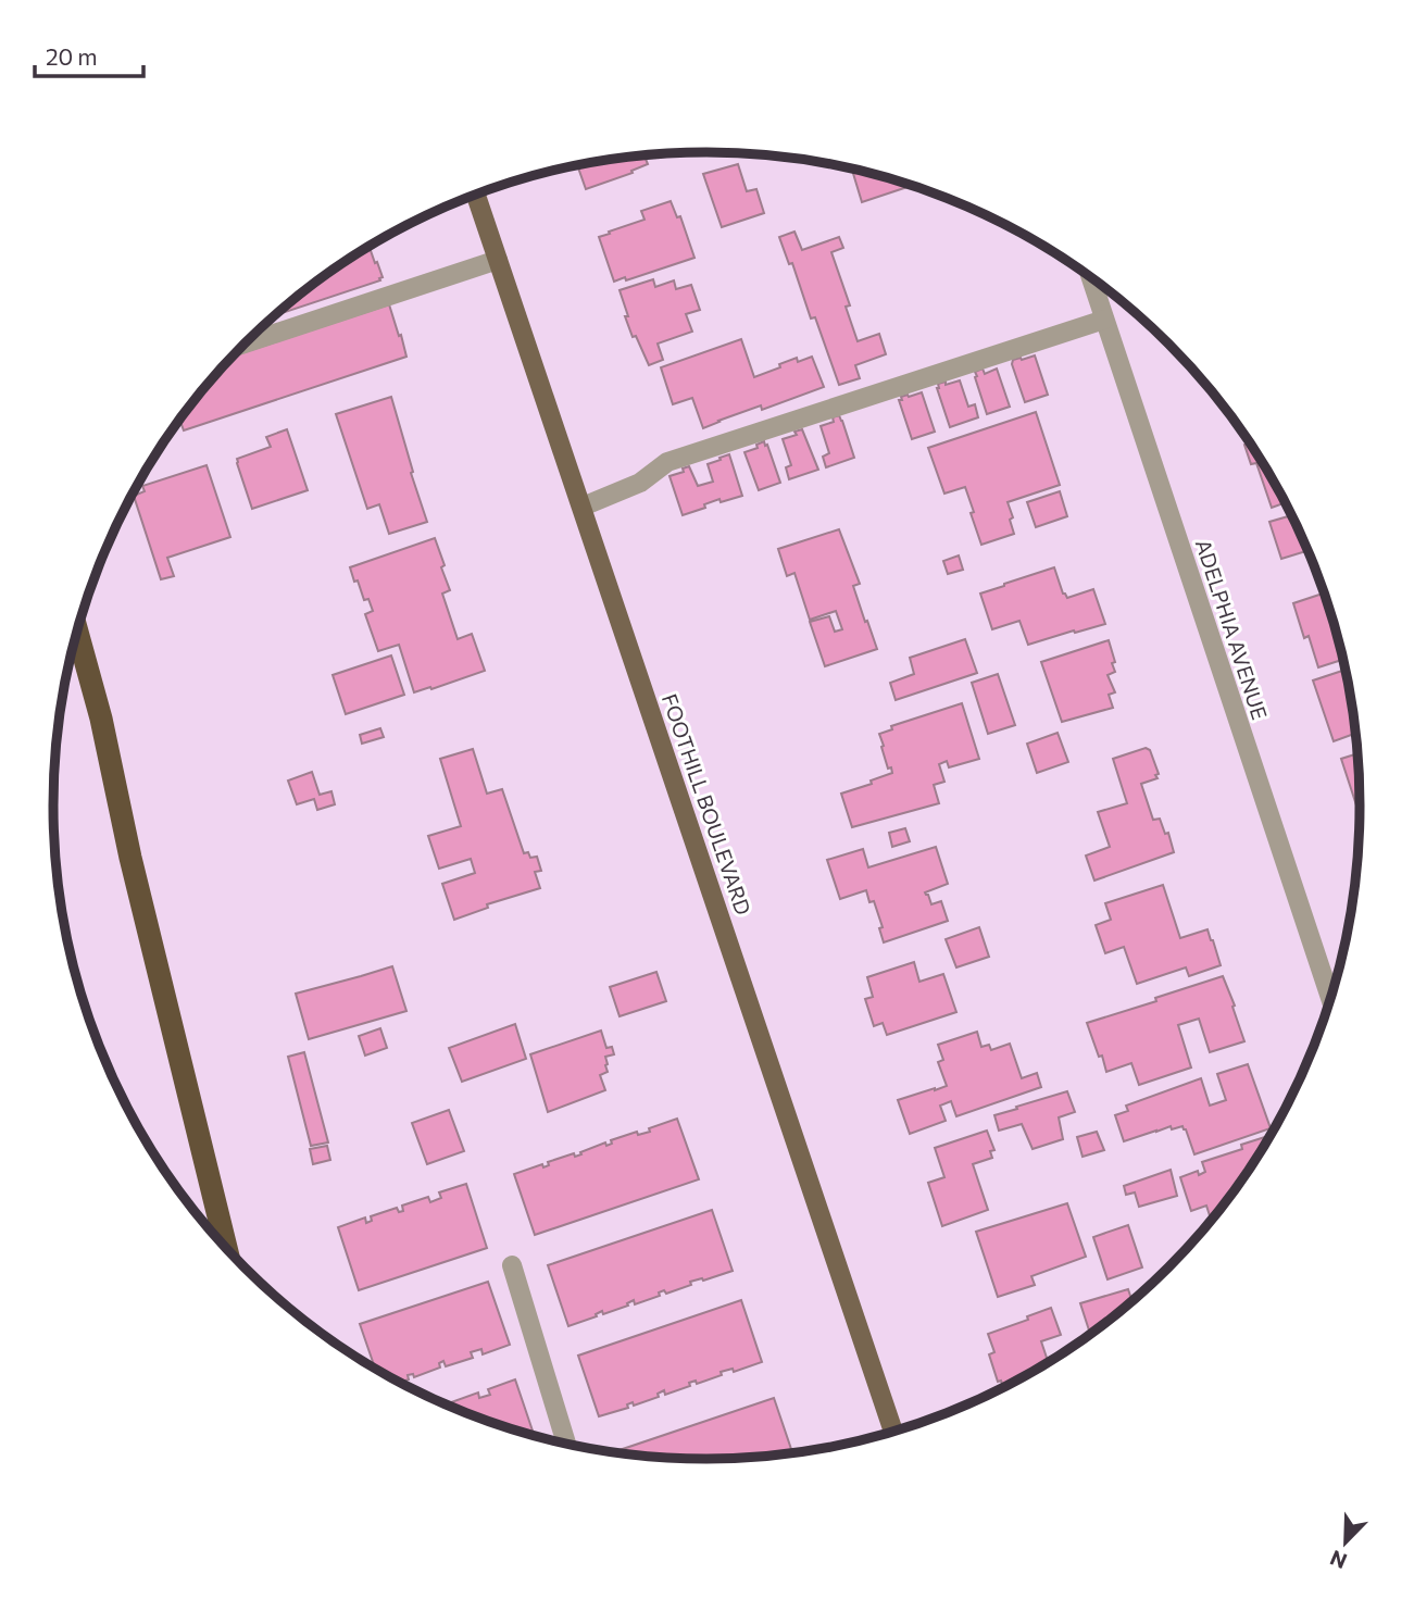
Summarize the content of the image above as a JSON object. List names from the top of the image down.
{
  "streets": {
    "main road": ["FOOTHILL BOULEVARD"],
    "street": ["ADELPHIA AVENUE"]
  },
  "scale_bar": "20 m",
  "north": "bottom left"
}
